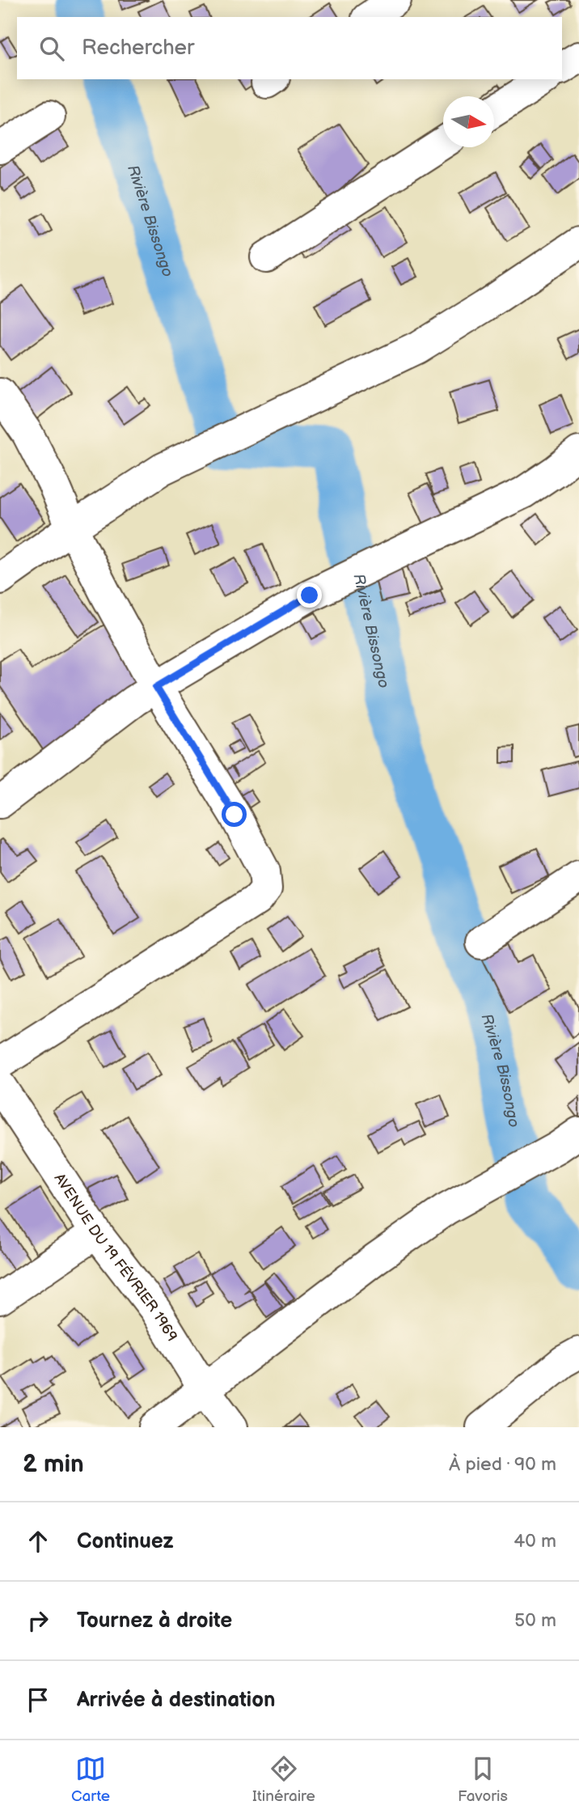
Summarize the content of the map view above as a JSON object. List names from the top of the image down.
{
  "streets": {
    "street": ["AVENUE DU 19 FÉVRIER 1969"]
  },
  "water": ["Rivière Bissongo"],
  "north": "right",
  "page": {
    "search": "Rechercher",
    "heading": ["2 min", "À pied · 90 m"],
    "list": [
      ["Continuez", "40 m"],
      ["Tournez à droite", "50 m"],
      "Arrivée à destination"
    ],
    "nav": ["Carte", "Itinéraire", "Favoris"]
  }
}
